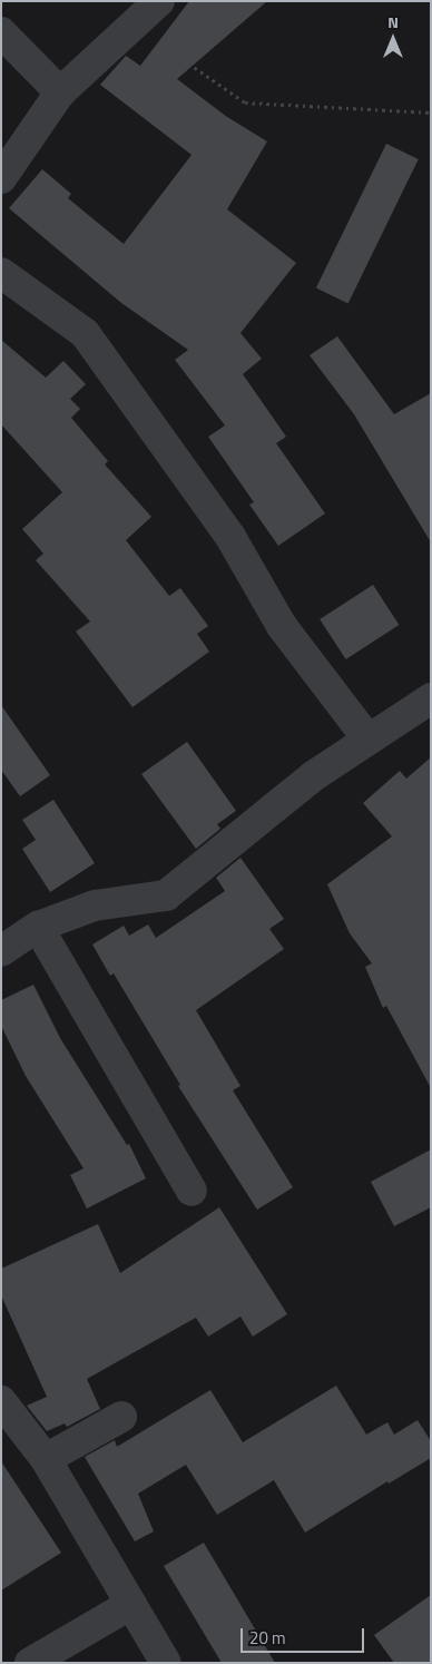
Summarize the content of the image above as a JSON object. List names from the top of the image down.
{
  "scale_bar": "20 m",
  "north": "top"
}
